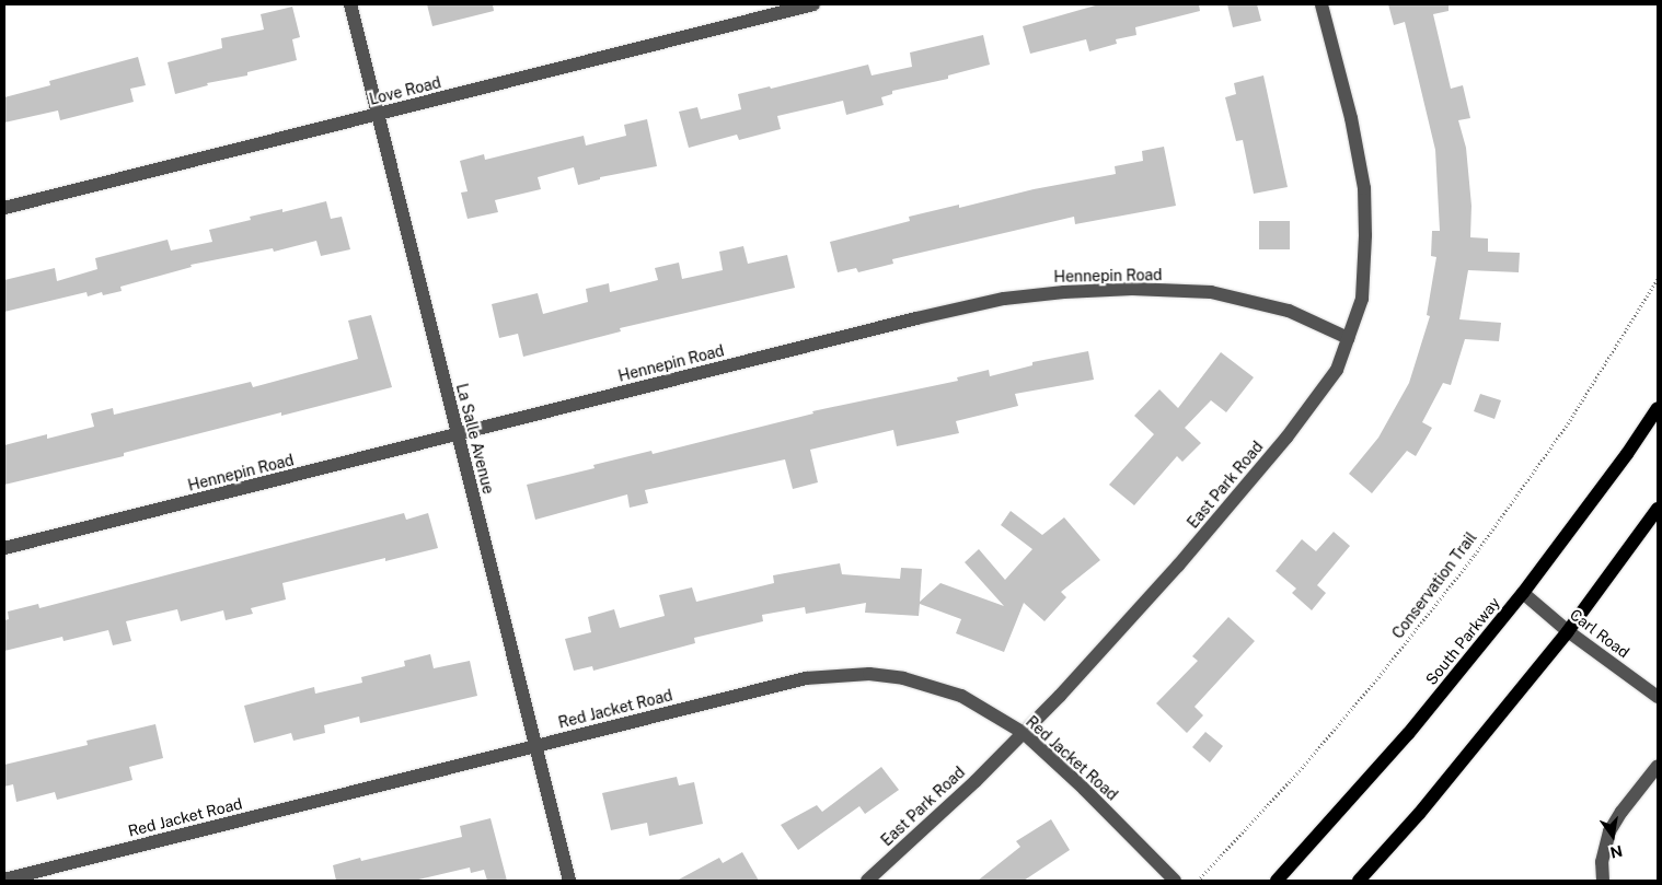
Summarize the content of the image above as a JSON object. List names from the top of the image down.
{
  "streets": {
    "main road": ["South Parkway"],
    "street": [
      "Love Road",
      "Hennepin Road",
      "La Salle Avenue",
      "East Park Road",
      "Carl Road",
      "Red Jacket Road"
    ],
    "path": ["Conservation Trail"]
  },
  "crossings": [
    ["Love Road", "La Salle Avenue"],
    ["Hennepin Road", "La Salle Avenue"],
    ["Hennepin Road", "East Park Road"],
    ["La Salle Avenue", "Red Jacket Road"],
    ["East Park Road", "Red Jacket Road"],
    ["Carl Road", "South Parkway"]
  ],
  "north": "bottom"
}
